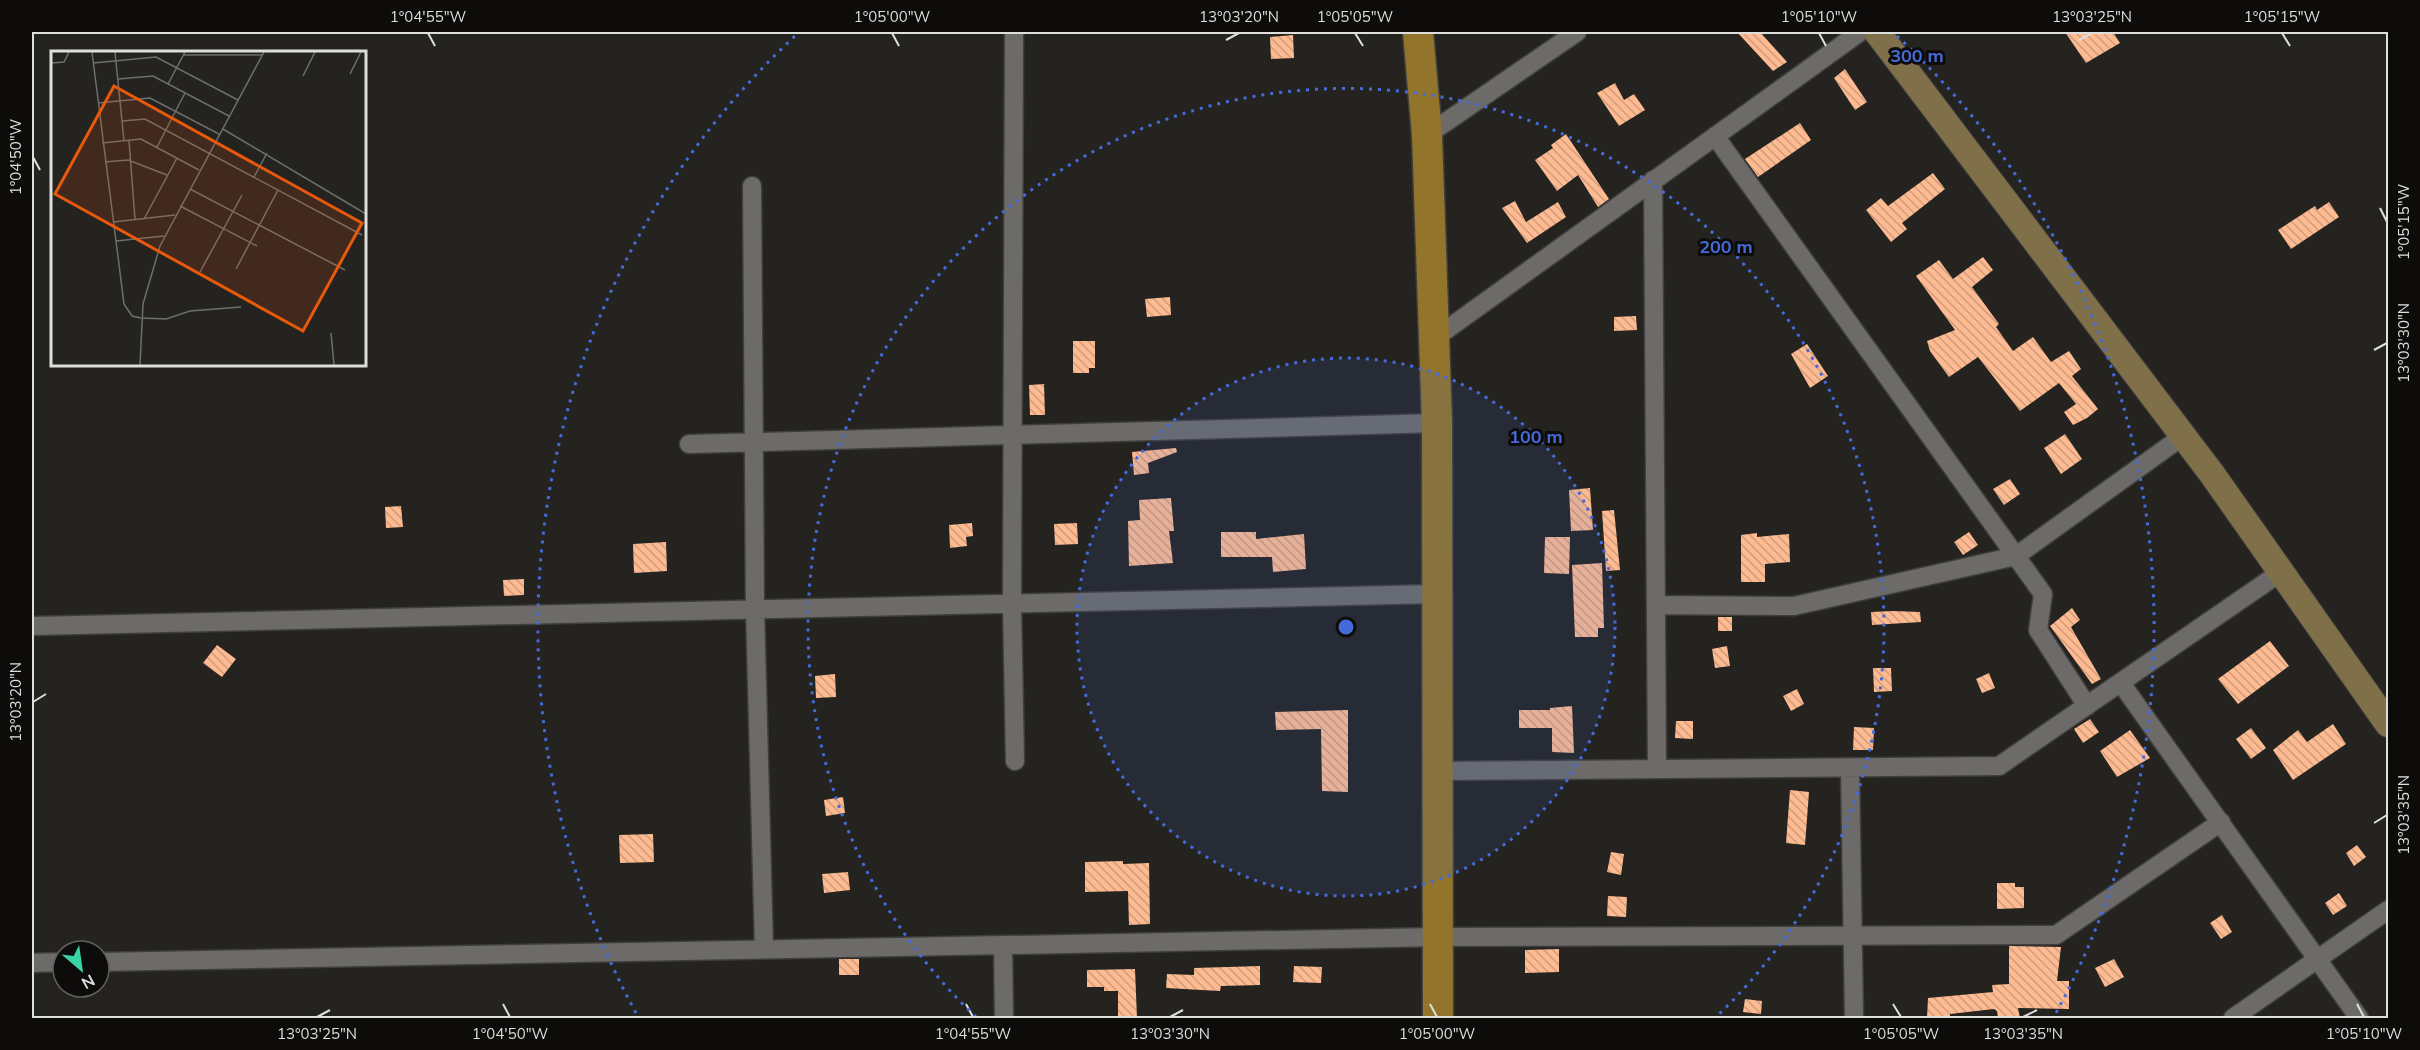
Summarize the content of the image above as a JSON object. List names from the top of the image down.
{
  "north": "bottom right",
  "coordinates": [
    "1°04'55\"W",
    "1°05'00\"W",
    "13°03'20\"N",
    "1°05'05\"W",
    "1°05'10\"W",
    "13°03'25\"N",
    "1°05'15\"W",
    "1°04'50\"W",
    "13°03'30\"N",
    "13°03'35\"N"
  ],
  "rings": ["300 m", "200 m", "100 m"]
}
